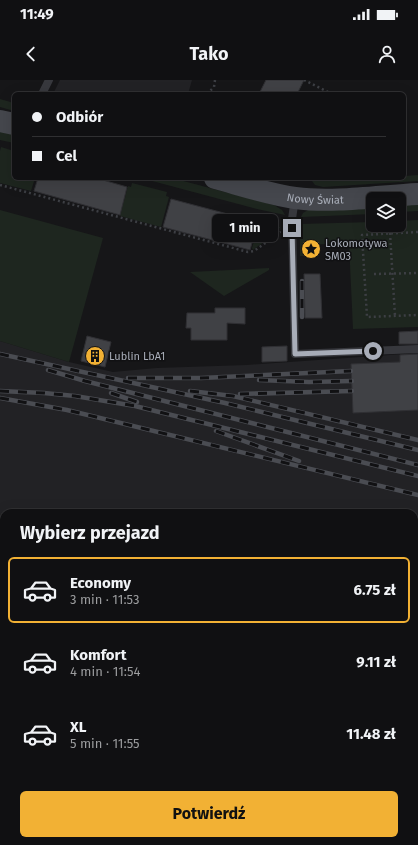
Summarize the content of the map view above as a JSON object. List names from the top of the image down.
{
  "streets": {
    "street": ["Nowy Świat"]
  },
  "places": {
    "place": ["Lokomotywa SM03"],
    "building": ["Lublin LbA1"]
  },
  "page": {
    "status": "11:49",
    "header": "Tako",
    "banner": ["Odbiór", "Cel"],
    "bubble": "1 min",
    "heading": "Wybierz przejazd",
    "list": [
      {
        "name": "Economy",
        "note": "3 min · 11:53",
        "value": "6.75 zł"
      },
      {
        "name": "Komfort",
        "note": "4 min · 11:54",
        "value": "9.11 zł"
      },
      {
        "name": "XL",
        "note": "5 min · 11:55",
        "value": "11.48 zł"
      }
    ],
    "buttons": "Potwierdź"
  }
}
